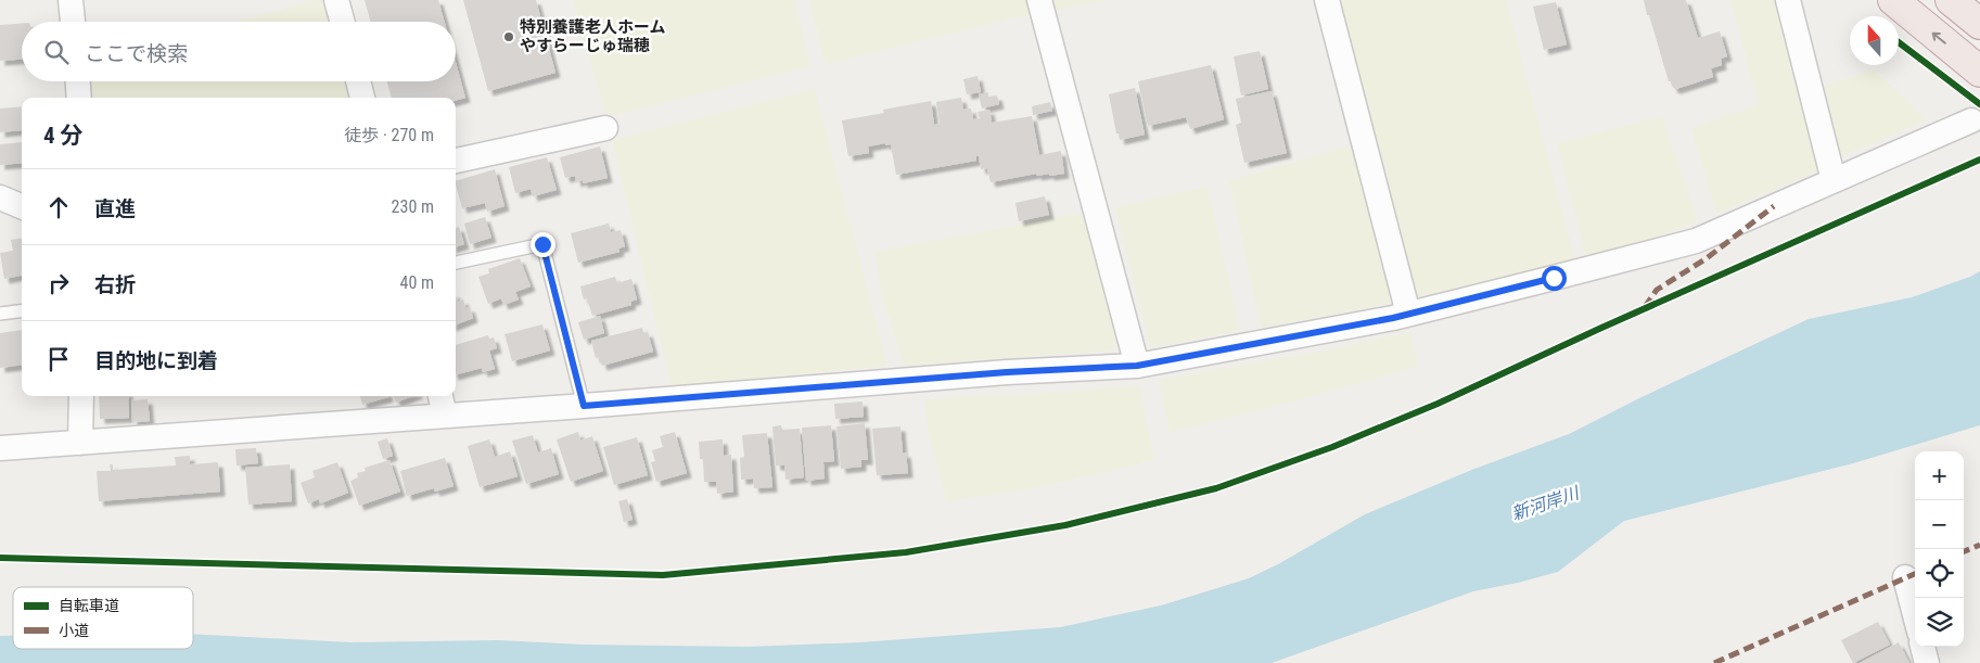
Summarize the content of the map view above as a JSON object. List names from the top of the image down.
{
  "water": ["新河岸川"],
  "places": ["特別養護老人ホーム やすらーじゅ瑞穂"],
  "legend": ["自転車道", "小道"],
  "north": "top",
  "page": {
    "search": "ここで検索",
    "heading": ["4 分", "徒歩 · 270 m"],
    "list": [
      ["直進", "230 m"],
      ["右折", "40 m"],
      "目的地に到着"
    ],
    "map_buttons": ["+", "−"]
  }
}
